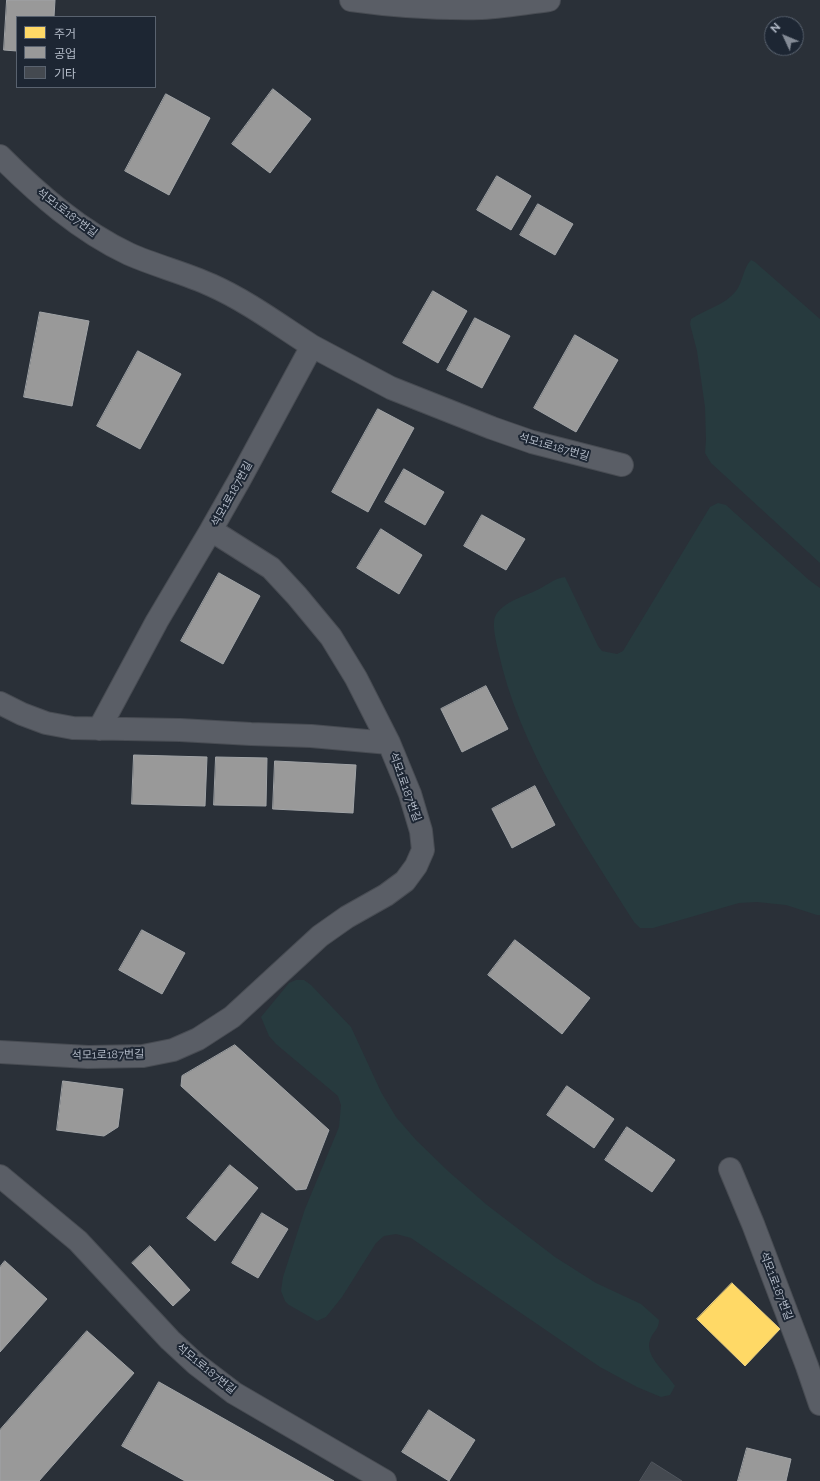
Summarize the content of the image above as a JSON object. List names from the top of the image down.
{
  "streets": {
    "lane": ["석모1로187번길"]
  },
  "legend": ["주거", "공업", "기타"],
  "north": "top left"
}
